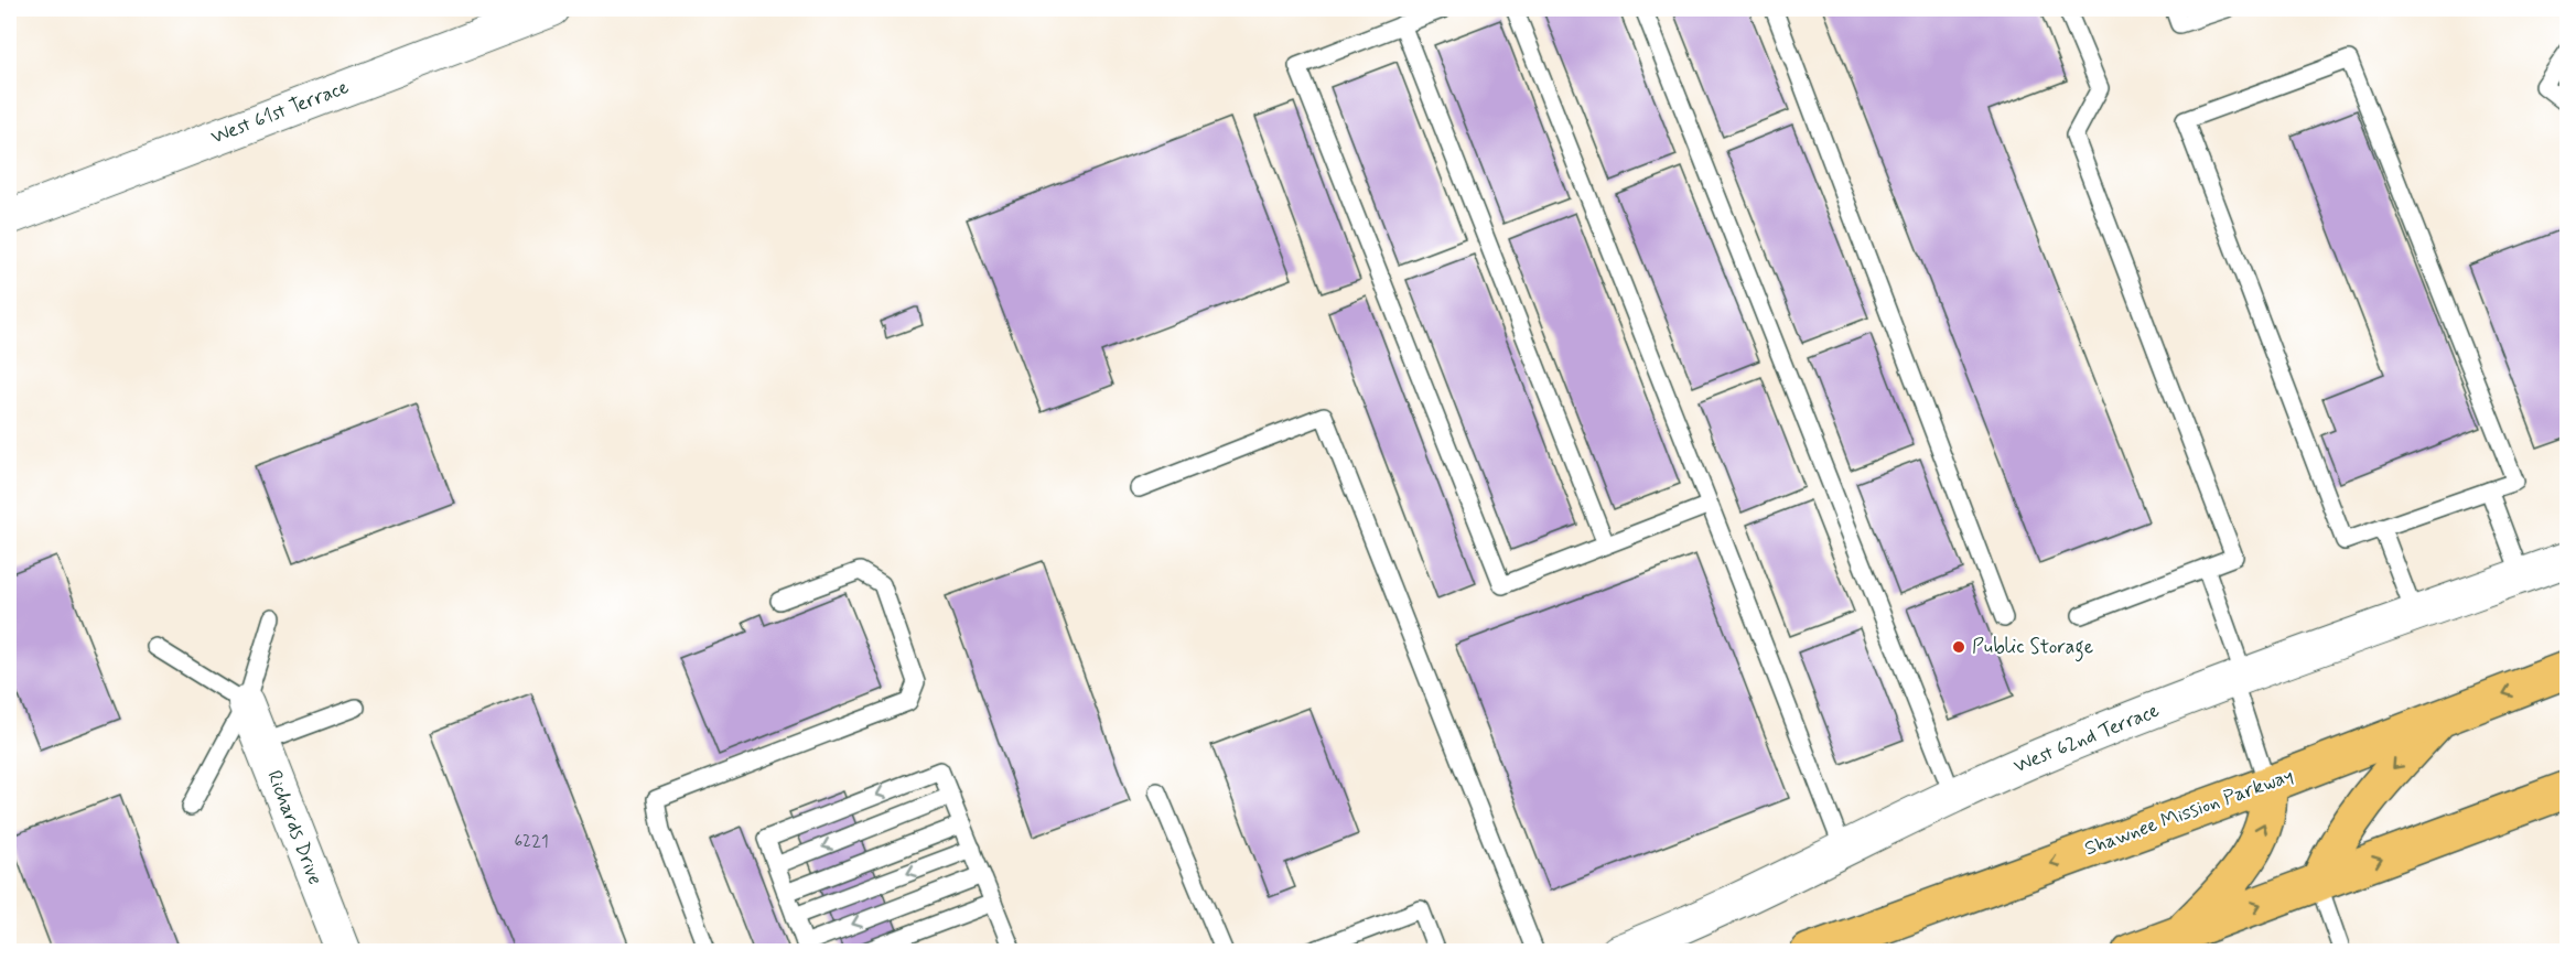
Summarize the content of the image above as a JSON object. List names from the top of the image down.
{
  "streets": {
    "highway": ["Shawnee Mission Parkway"],
    "street": ["West 61st Terrace", "West 62nd Terrace", "Richards Drive"]
  },
  "places": ["Public Storage"],
  "house_numbers": ["6221"]
}
